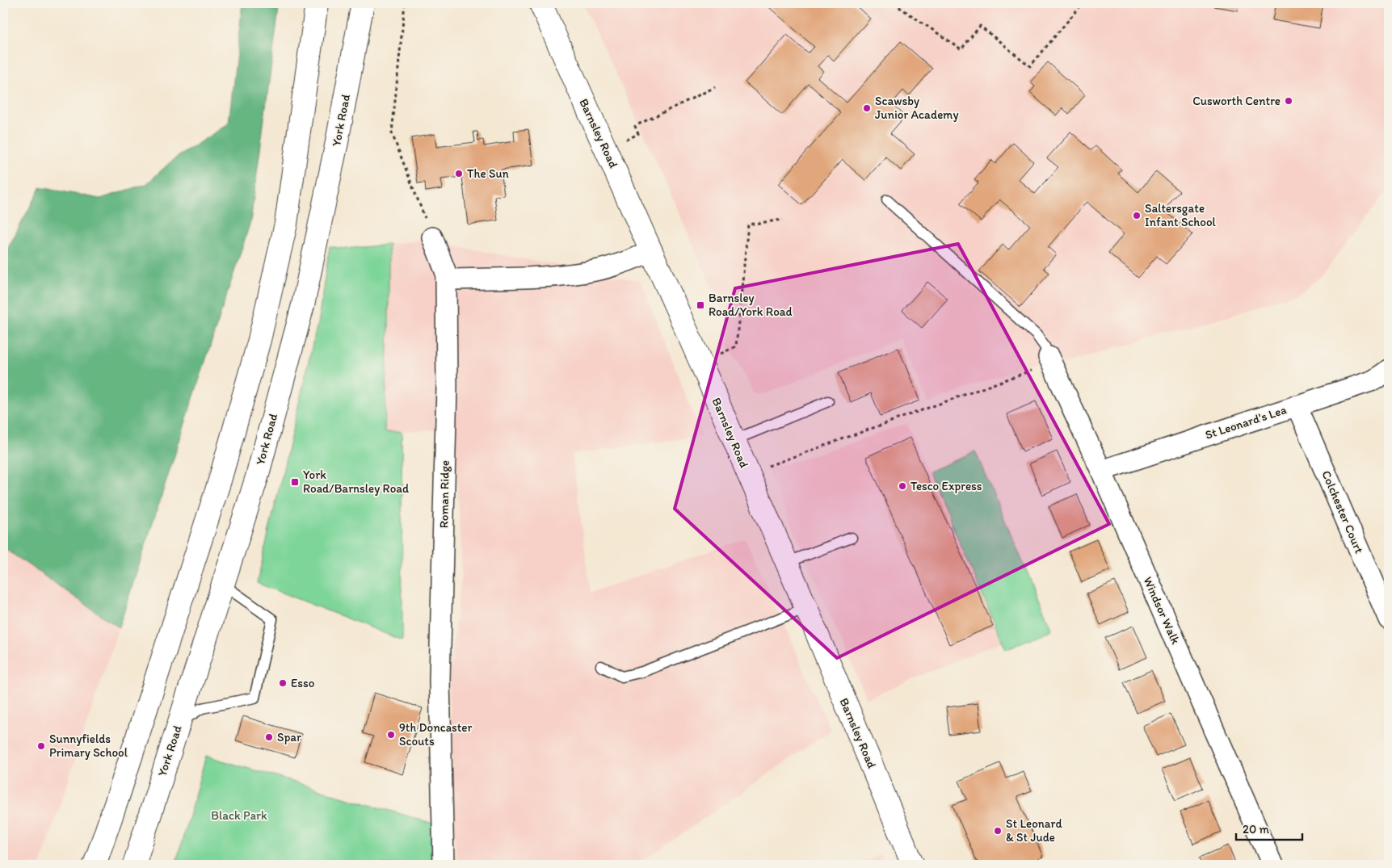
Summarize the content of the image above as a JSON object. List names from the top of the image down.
{
  "streets": {
    "highway": ["York Road", "Barnsley Road"],
    "street": [
      "St Leonard's Lea",
      "Roman Ridge",
      "Colchester Court",
      "Windsor Walk"
    ]
  },
  "crossings": [
    ["St Leonard's Lea", "Colchester Court"],
    ["St Leonard's Lea", "Windsor Walk"]
  ],
  "parks": ["Black Park"],
  "places": {
    "other": [
      "Cusworth Centre",
      "Scawsby Junior Academy",
      "The Sun",
      "Saltersgate Infant School",
      "Tesco Express",
      "Esso",
      "9th Doncaster Scouts",
      "Spar",
      "Sunnyfields Primary School",
      "St Leonard & St Jude"
    ],
    "transit": ["Barnsley Road/York Road", "York Road/Barnsley Road"]
  },
  "scale_bar": "20 m"
}
